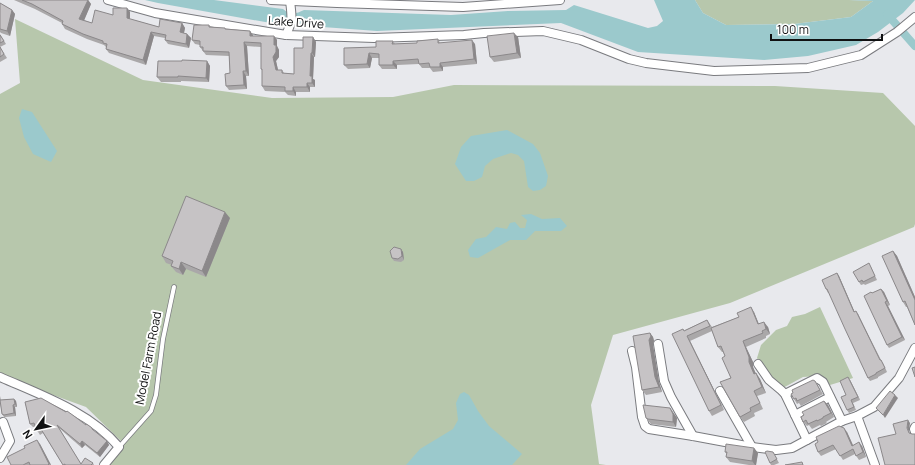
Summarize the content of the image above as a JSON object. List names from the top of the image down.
{
  "streets": {
    "street": ["Lake Drive", "Model Farm Road"]
  },
  "scale_bar": "100 m",
  "north": "bottom left"
}
